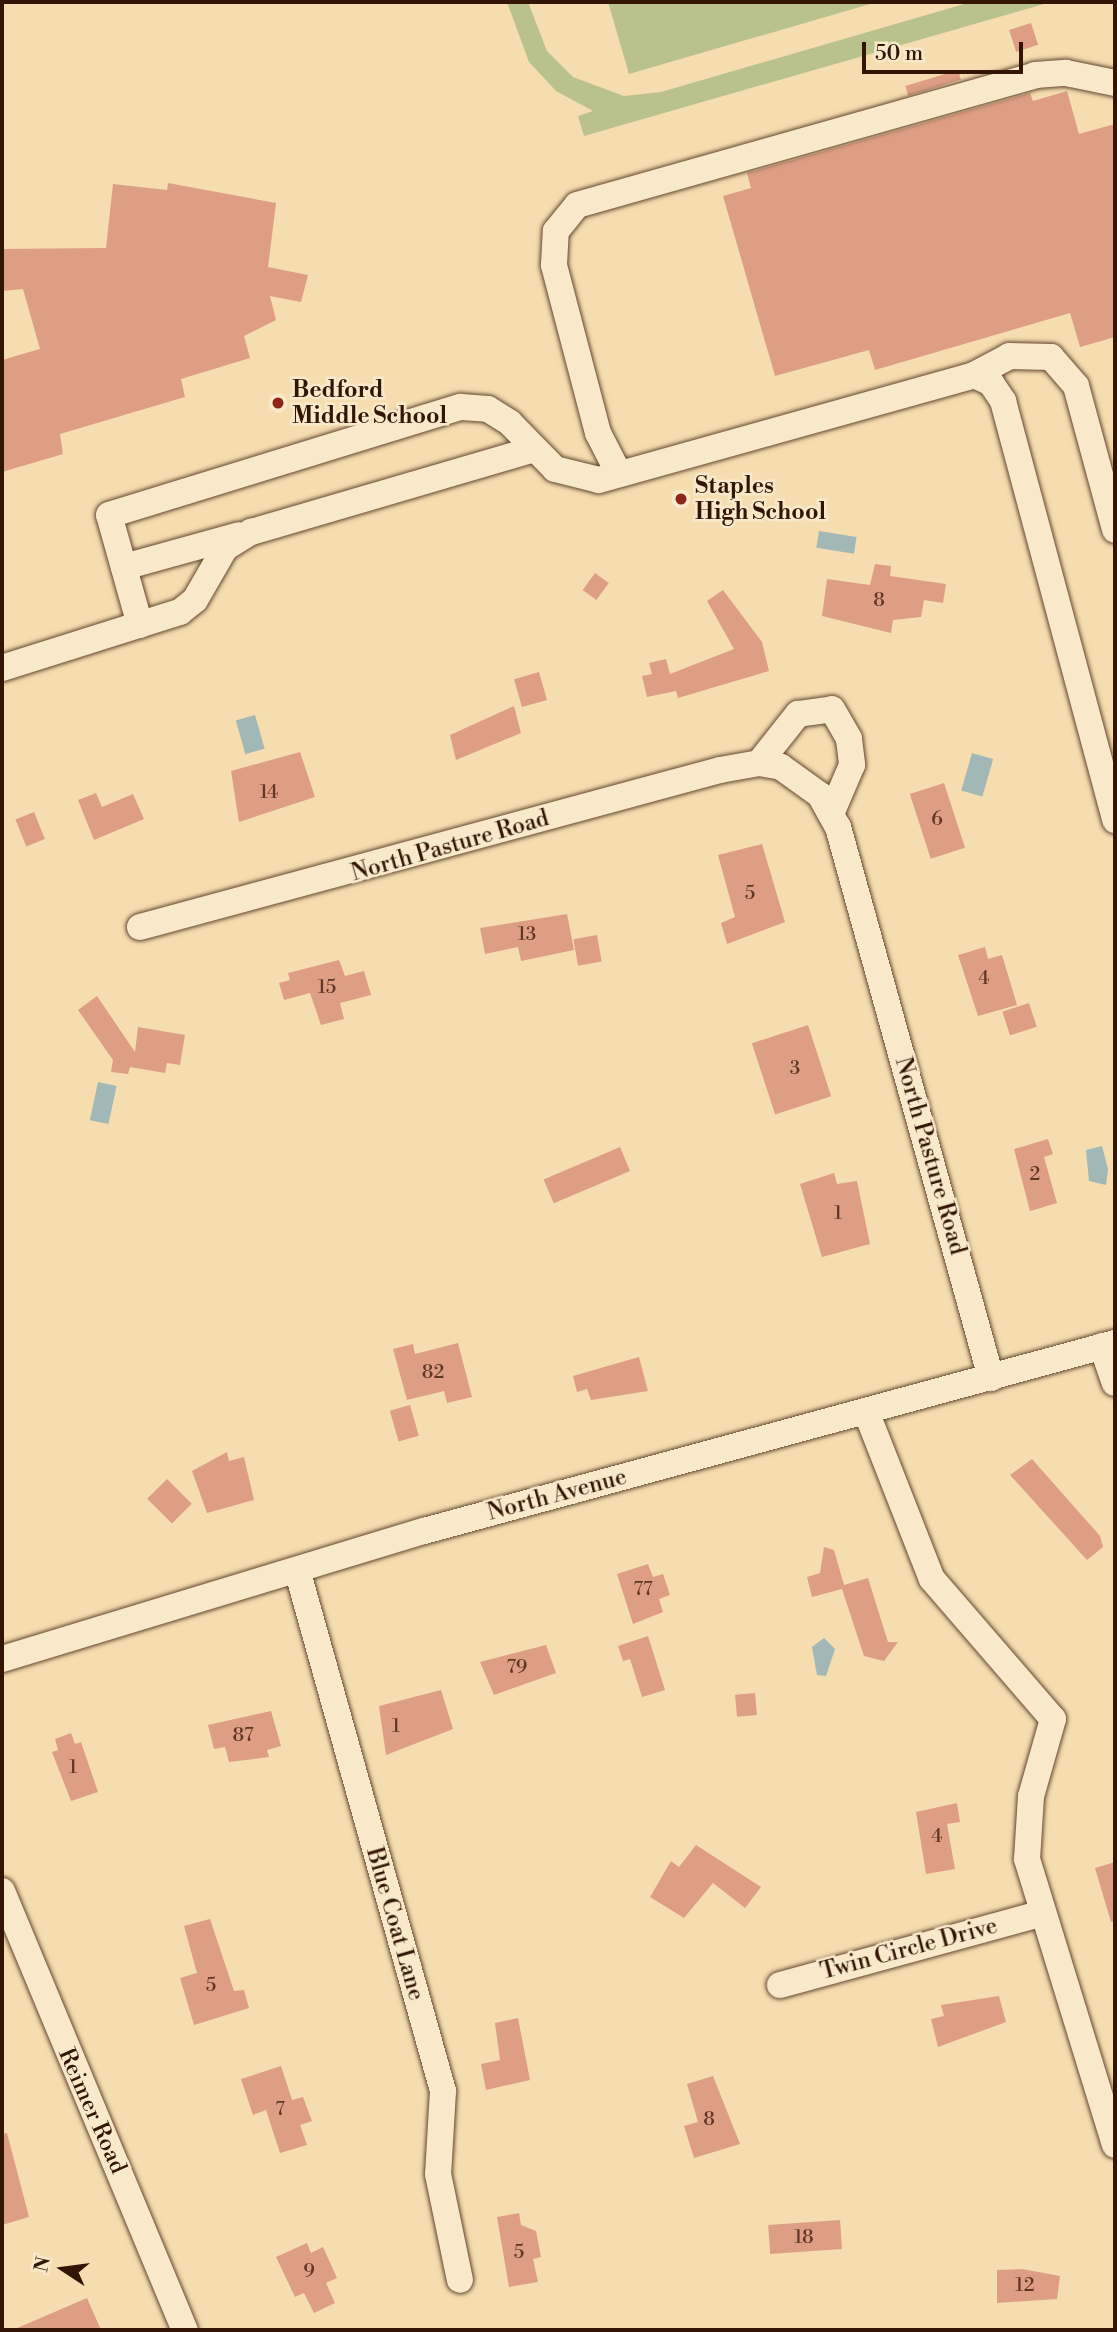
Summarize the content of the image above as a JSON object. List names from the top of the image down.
{
  "streets": {
    "street": [
      "North Pasture Road",
      "North Avenue",
      "Blue Coat Lane",
      "Twin Circle Drive",
      "Reimer Road"
    ]
  },
  "crossings": [
    ["North Pasture Road", "North Avenue"],
    ["North Avenue", "Blue Coat Lane"]
  ],
  "places": ["Bedford Middle School", "Staples High School"],
  "house_numbers": [
    "8",
    "14",
    "6",
    "5",
    "13",
    "4",
    "15",
    "3",
    "2",
    "1",
    "82",
    "77",
    "79",
    "1",
    "87",
    "1",
    "4",
    "5",
    "7",
    "8",
    "18",
    "5",
    "9",
    "12"
  ],
  "scale_bar": "50 m",
  "north": "left"
}
